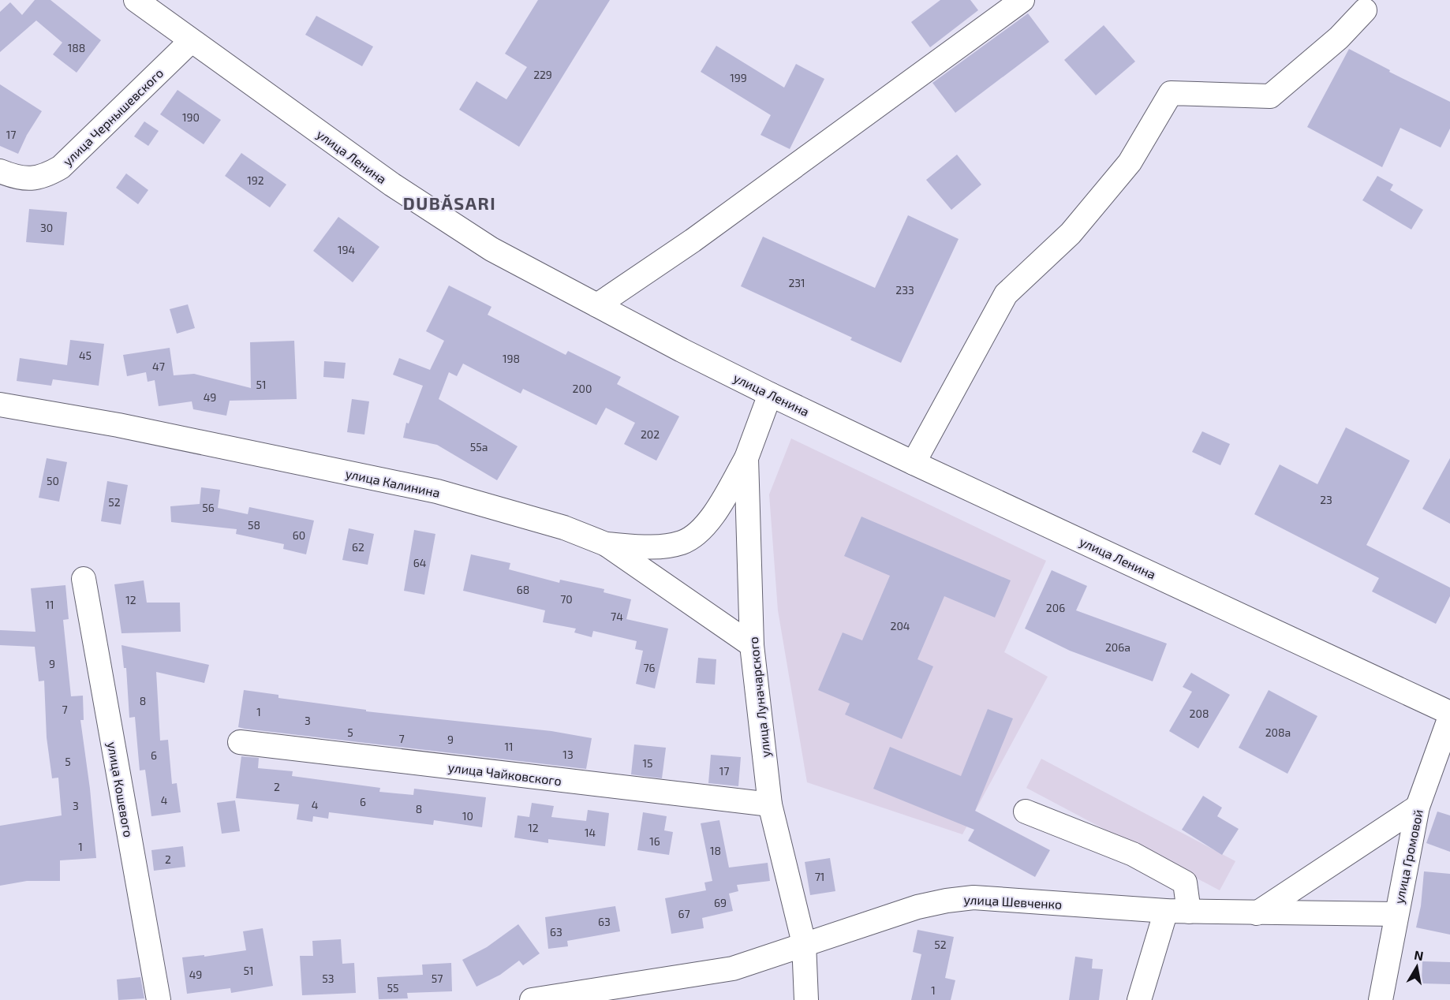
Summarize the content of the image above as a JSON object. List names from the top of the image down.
{
  "streets": {
    "street": [
      "улица Чернышевского",
      "улица Ленина",
      "улица Калинина",
      "улица Луначарского",
      "улица Чайковского",
      "улица Кошевого",
      "улица Громовой",
      "улица Шевченко"
    ]
  },
  "crossings": [
    ["улица Чернышевского", "улица Ленина"],
    ["улица Ленина", "улица Луначарского"],
    ["улица Калинина", "улица Луначарского"],
    ["улица Луначарского", "улица Чайковского"],
    ["улица Луначарского", "улица Шевченко"],
    ["улица Громовой", "улица Шевченко"]
  ],
  "districts": ["DUBĂSARI"],
  "house_numbers": [
    "188",
    "229",
    "199",
    "190",
    "17",
    "192",
    "30",
    "194",
    "231",
    "233",
    "45",
    "198",
    "47",
    "51",
    "200",
    "49",
    "202",
    "55а",
    "50",
    "23",
    "52",
    "56",
    "58",
    "60",
    "62",
    "64",
    "68",
    "70",
    "12",
    "11",
    "206",
    "74",
    "204",
    "206а",
    "9",
    "76",
    "8",
    "7",
    "1",
    "208",
    "3",
    "5",
    "208а",
    "7",
    "9",
    "11",
    "13",
    "6",
    "5",
    "15",
    "17",
    "2",
    "4",
    "6",
    "4",
    "3",
    "8",
    "10",
    "12",
    "14",
    "16",
    "1",
    "18",
    "2",
    "71",
    "69",
    "67",
    "63",
    "63",
    "52",
    "51",
    "49",
    "53",
    "57",
    "55",
    "1"
  ],
  "north": "top"
}
